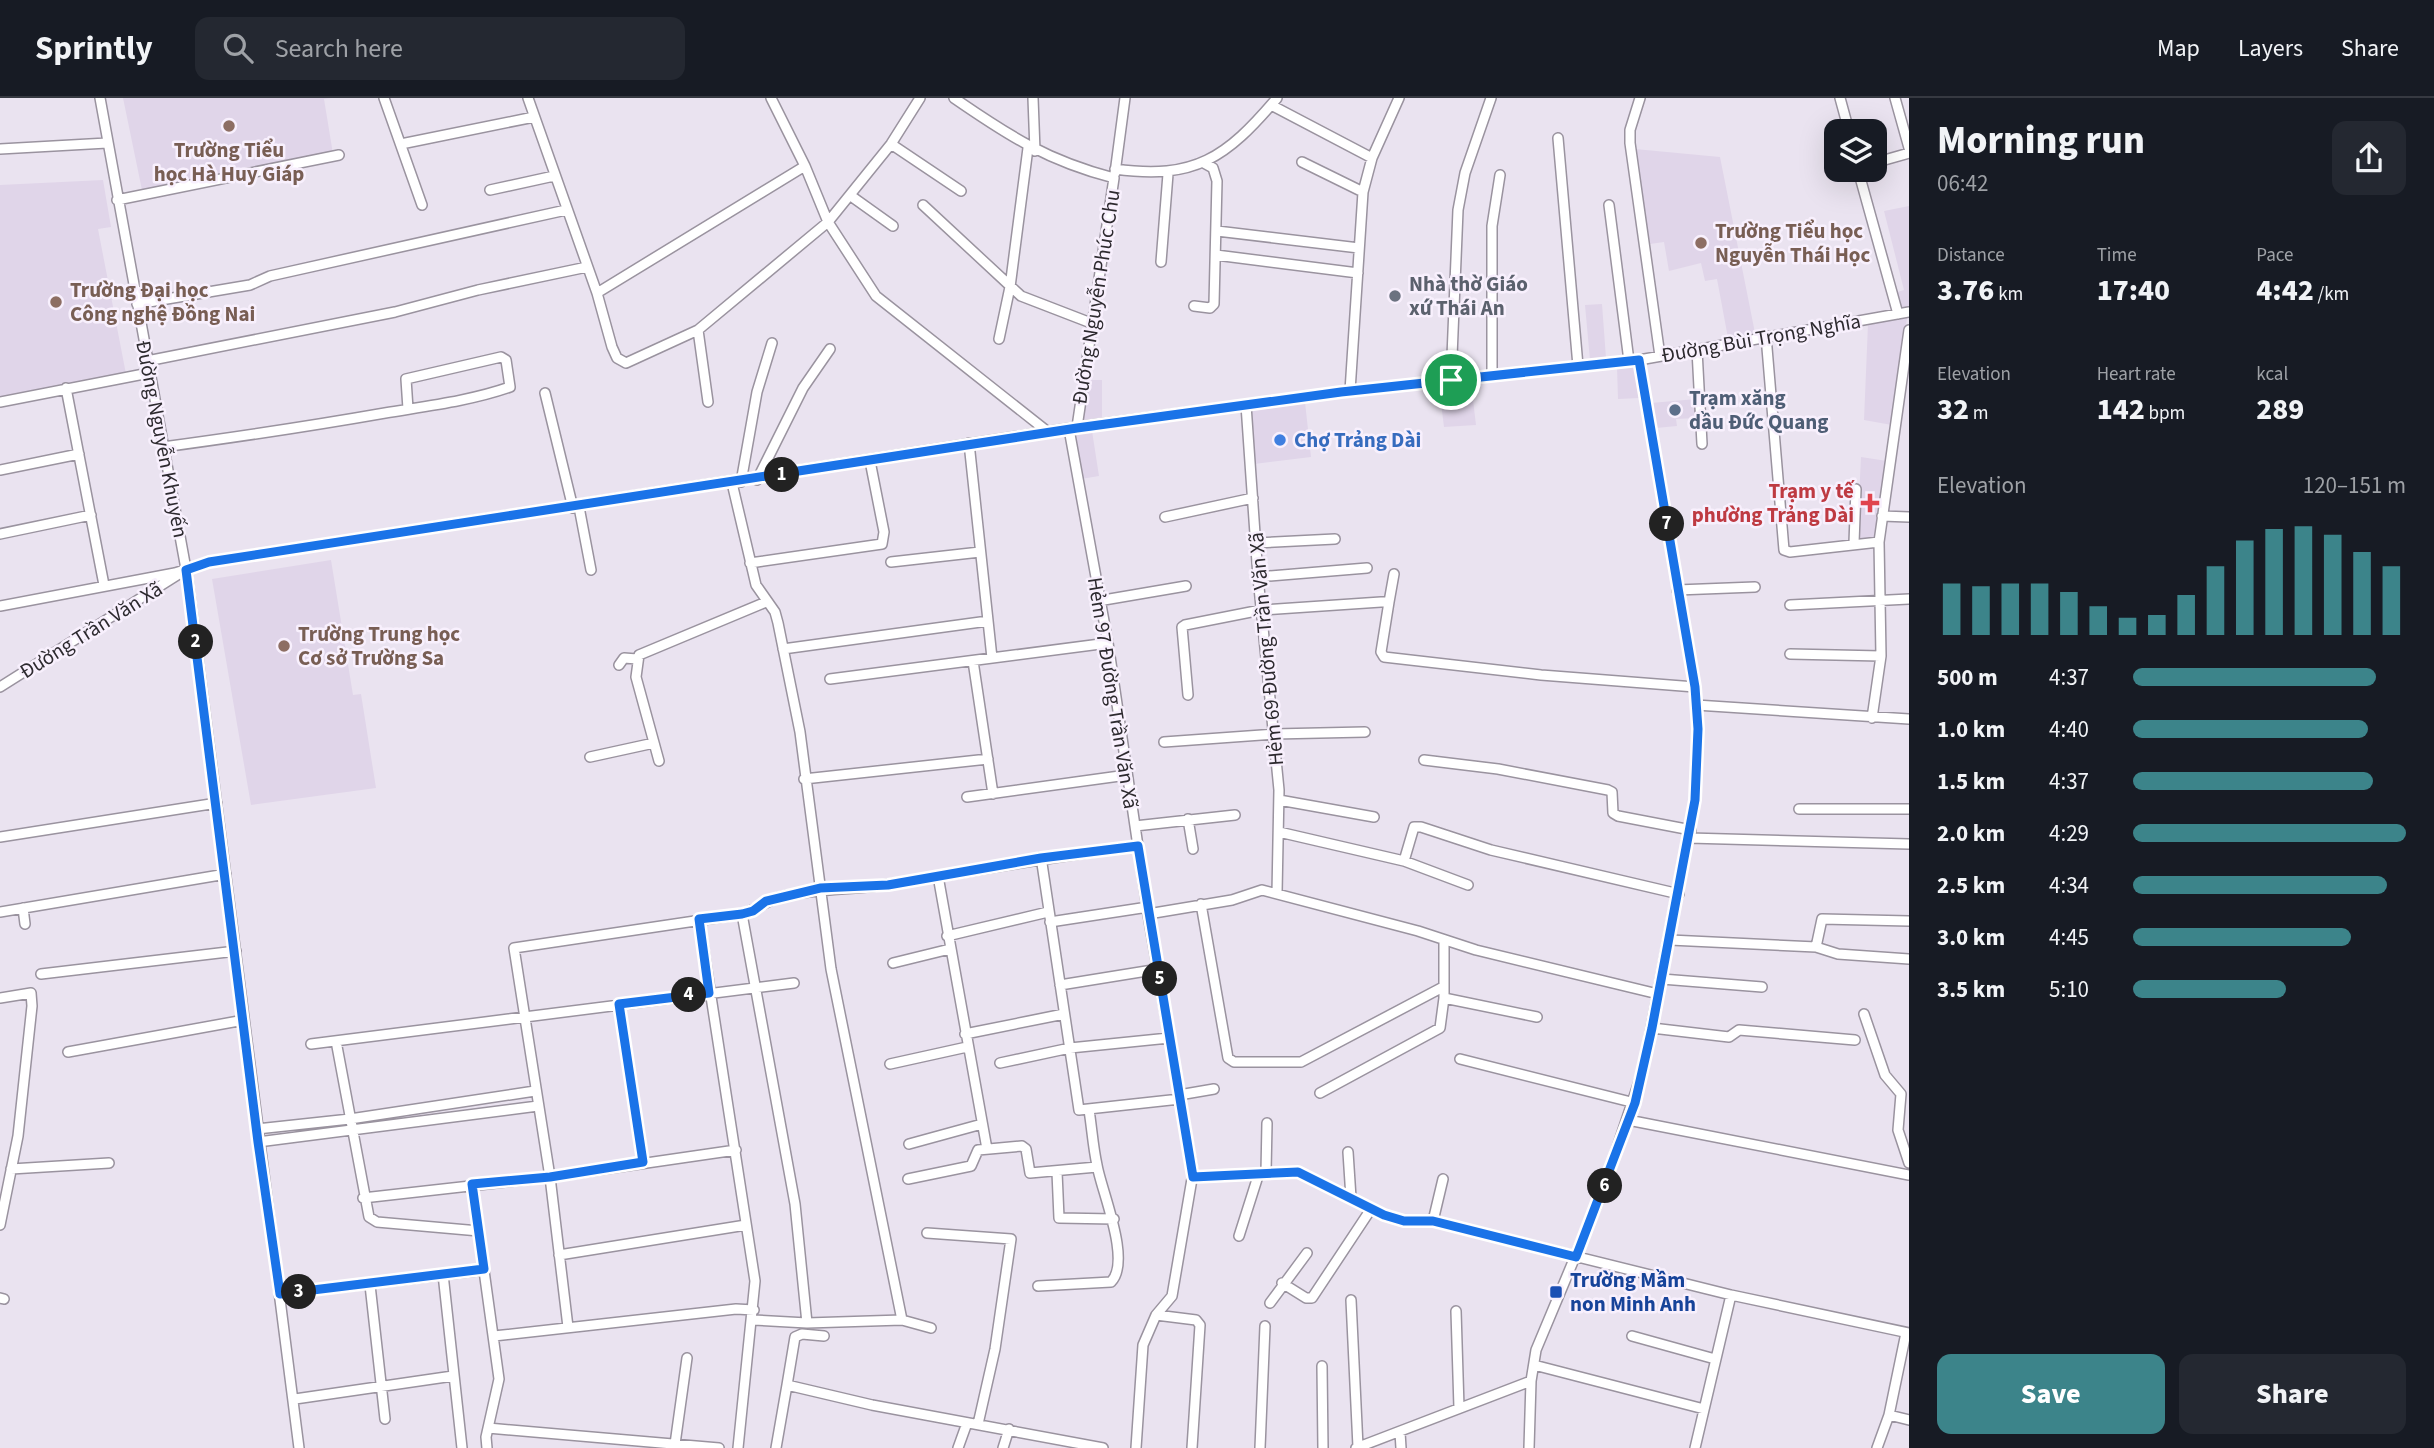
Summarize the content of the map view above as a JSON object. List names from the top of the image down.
{
  "streets": {
    "street": [
      "Đường Nguyễn Phúc Chu",
      "Đường Bùi Trọng Nghĩa",
      "Đường Nguyễn Khuyến",
      "Đường Trần Văn Xã",
      "Hẻm 69 Đường Trần Văn Xã",
      "Hẻm 97 Đường Trần Văn Xã"
    ]
  },
  "crossings": [
    ["Đường Nguyễn Phúc Chu", "Đường Trần Văn Xã"],
    ["Đường Nguyễn Phúc Chu", "Hẻm 97 Đường Trần Văn Xã"],
    ["Đường Bùi Trọng Nghĩa", "Đường Trần Văn Xã"],
    ["Đường Nguyễn Khuyến", "Đường Trần Văn Xã"],
    ["Đường Trần Văn Xã", "Hẻm 69 Đường Trần Văn Xã"],
    ["Đường Trần Văn Xã", "Hẻm 97 Đường Trần Văn Xã"]
  ],
  "places": {
    "other": [
      "Trường Tiểu học Hà Huy Giáp",
      "Trường Tiểu học Nguyễn Thái Học",
      "Nhà thờ Giáo xứ Thái An",
      "Trường Đại học Công nghệ Đồng Nai",
      "Trạm xăng dầu Đức Quang",
      "Chợ Trảng Dài",
      "Trường Trung học Cơ sở Trường Sa"
    ],
    "health": ["Trạm y tế phường Trảng Dài"],
    "transit": ["Trường Mầm non Minh Anh"]
  },
  "page": {
    "header": "Sprintly",
    "search": "Search here",
    "nav": ["Map", "Layers", "Share"],
    "heading": ["Morning run", "06:42"],
    "stats": [
      ["Distance", "3.76 km"],
      ["Time", "17:40"],
      ["Pace", "4:42 /km"],
      ["Elevation", "32 m"],
      ["Heart rate", "142 bpm"],
      ["kcal", "289"]
    ],
    "chart": ["Elevation", "120–151 m"],
    "pins": [
      "1",
      "7",
      "2",
      "5",
      "4",
      "6",
      "3"
    ],
    "list": [
      {
        "name": "500 m",
        "note": "4:37"
      },
      {
        "name": "1.0 km",
        "note": "4:40"
      },
      {
        "name": "1.5 km",
        "note": "4:37"
      },
      {
        "name": "2.0 km",
        "note": "4:29"
      },
      {
        "name": "2.5 km",
        "note": "4:34"
      },
      {
        "name": "3.0 km",
        "note": "4:45"
      },
      {
        "name": "3.5 km",
        "note": "5:10"
      }
    ],
    "buttons": ["Save", "Share"]
  }
}
